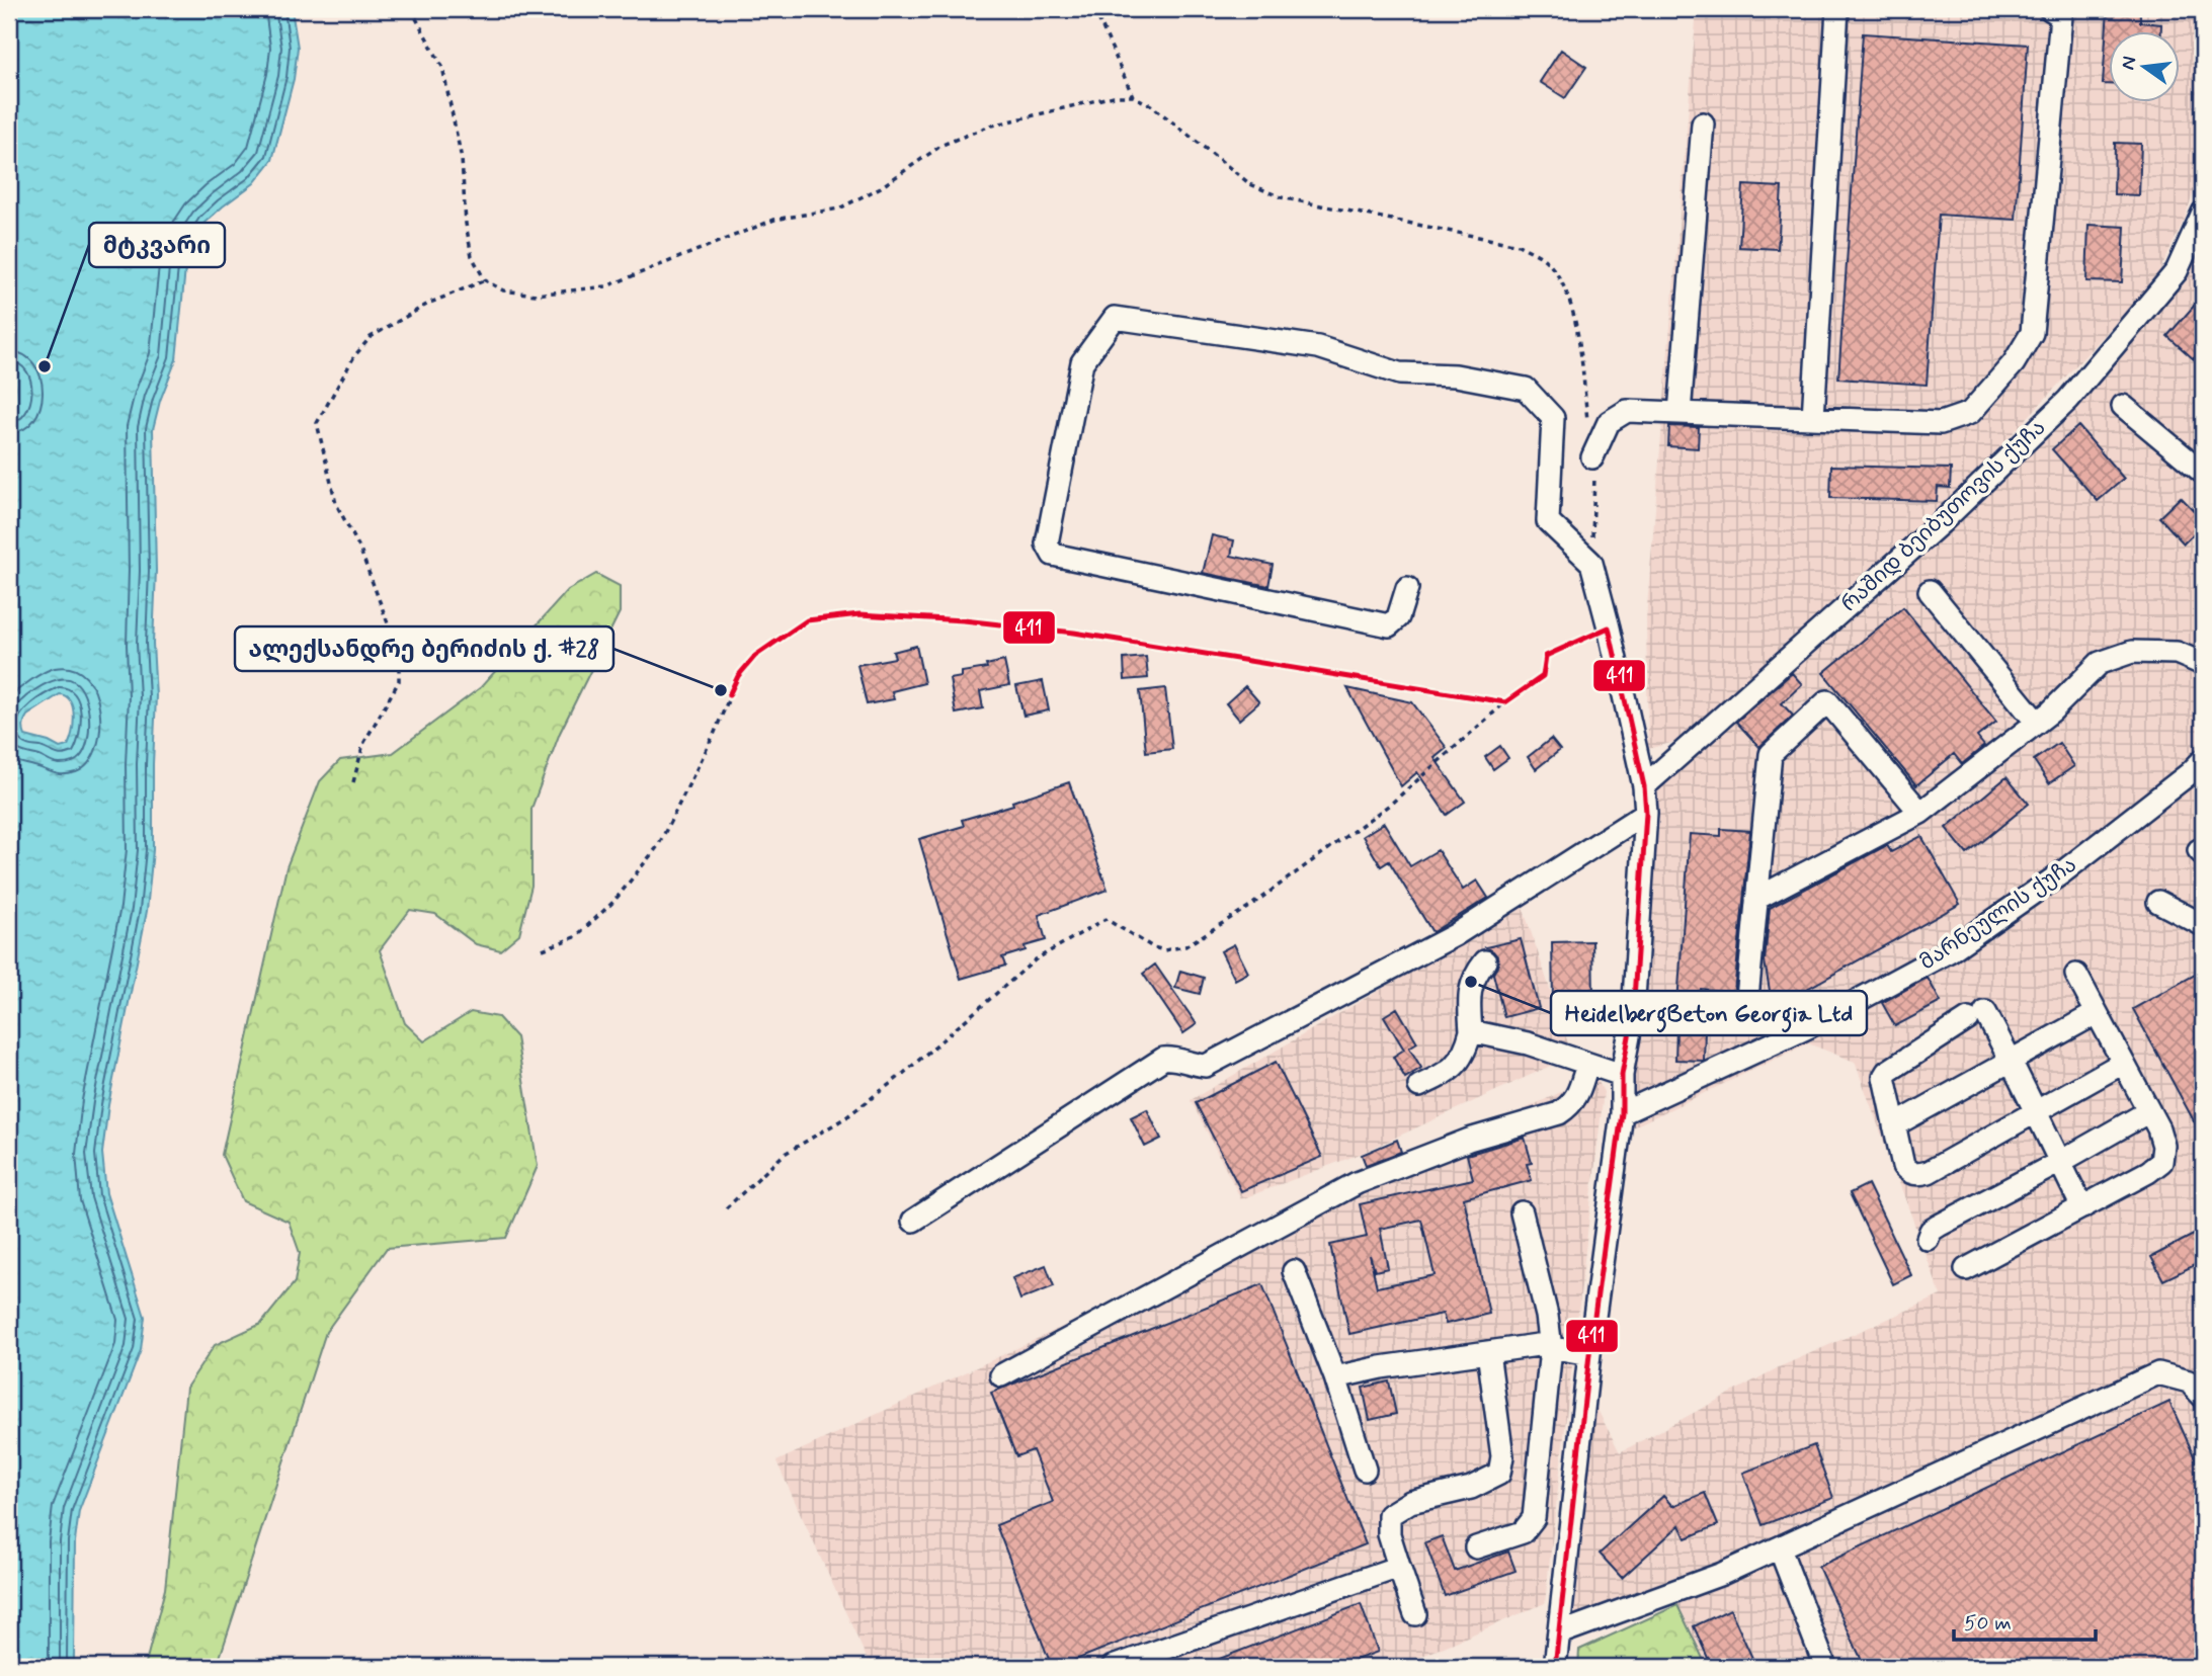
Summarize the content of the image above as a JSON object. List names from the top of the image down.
{
  "streets": {
    "street": ["რაშიდ ბეიბუთოვის ქუჩა", "მარნეულის ქუჩა"]
  },
  "places": ["მტკვარი", "ალექსანდრე ბერიძის ქ. #28", "HeidelbergBeton Georgia Ltd"],
  "lines": ["transit line 411"],
  "scale_bar": "50 m",
  "north": "left"
}
